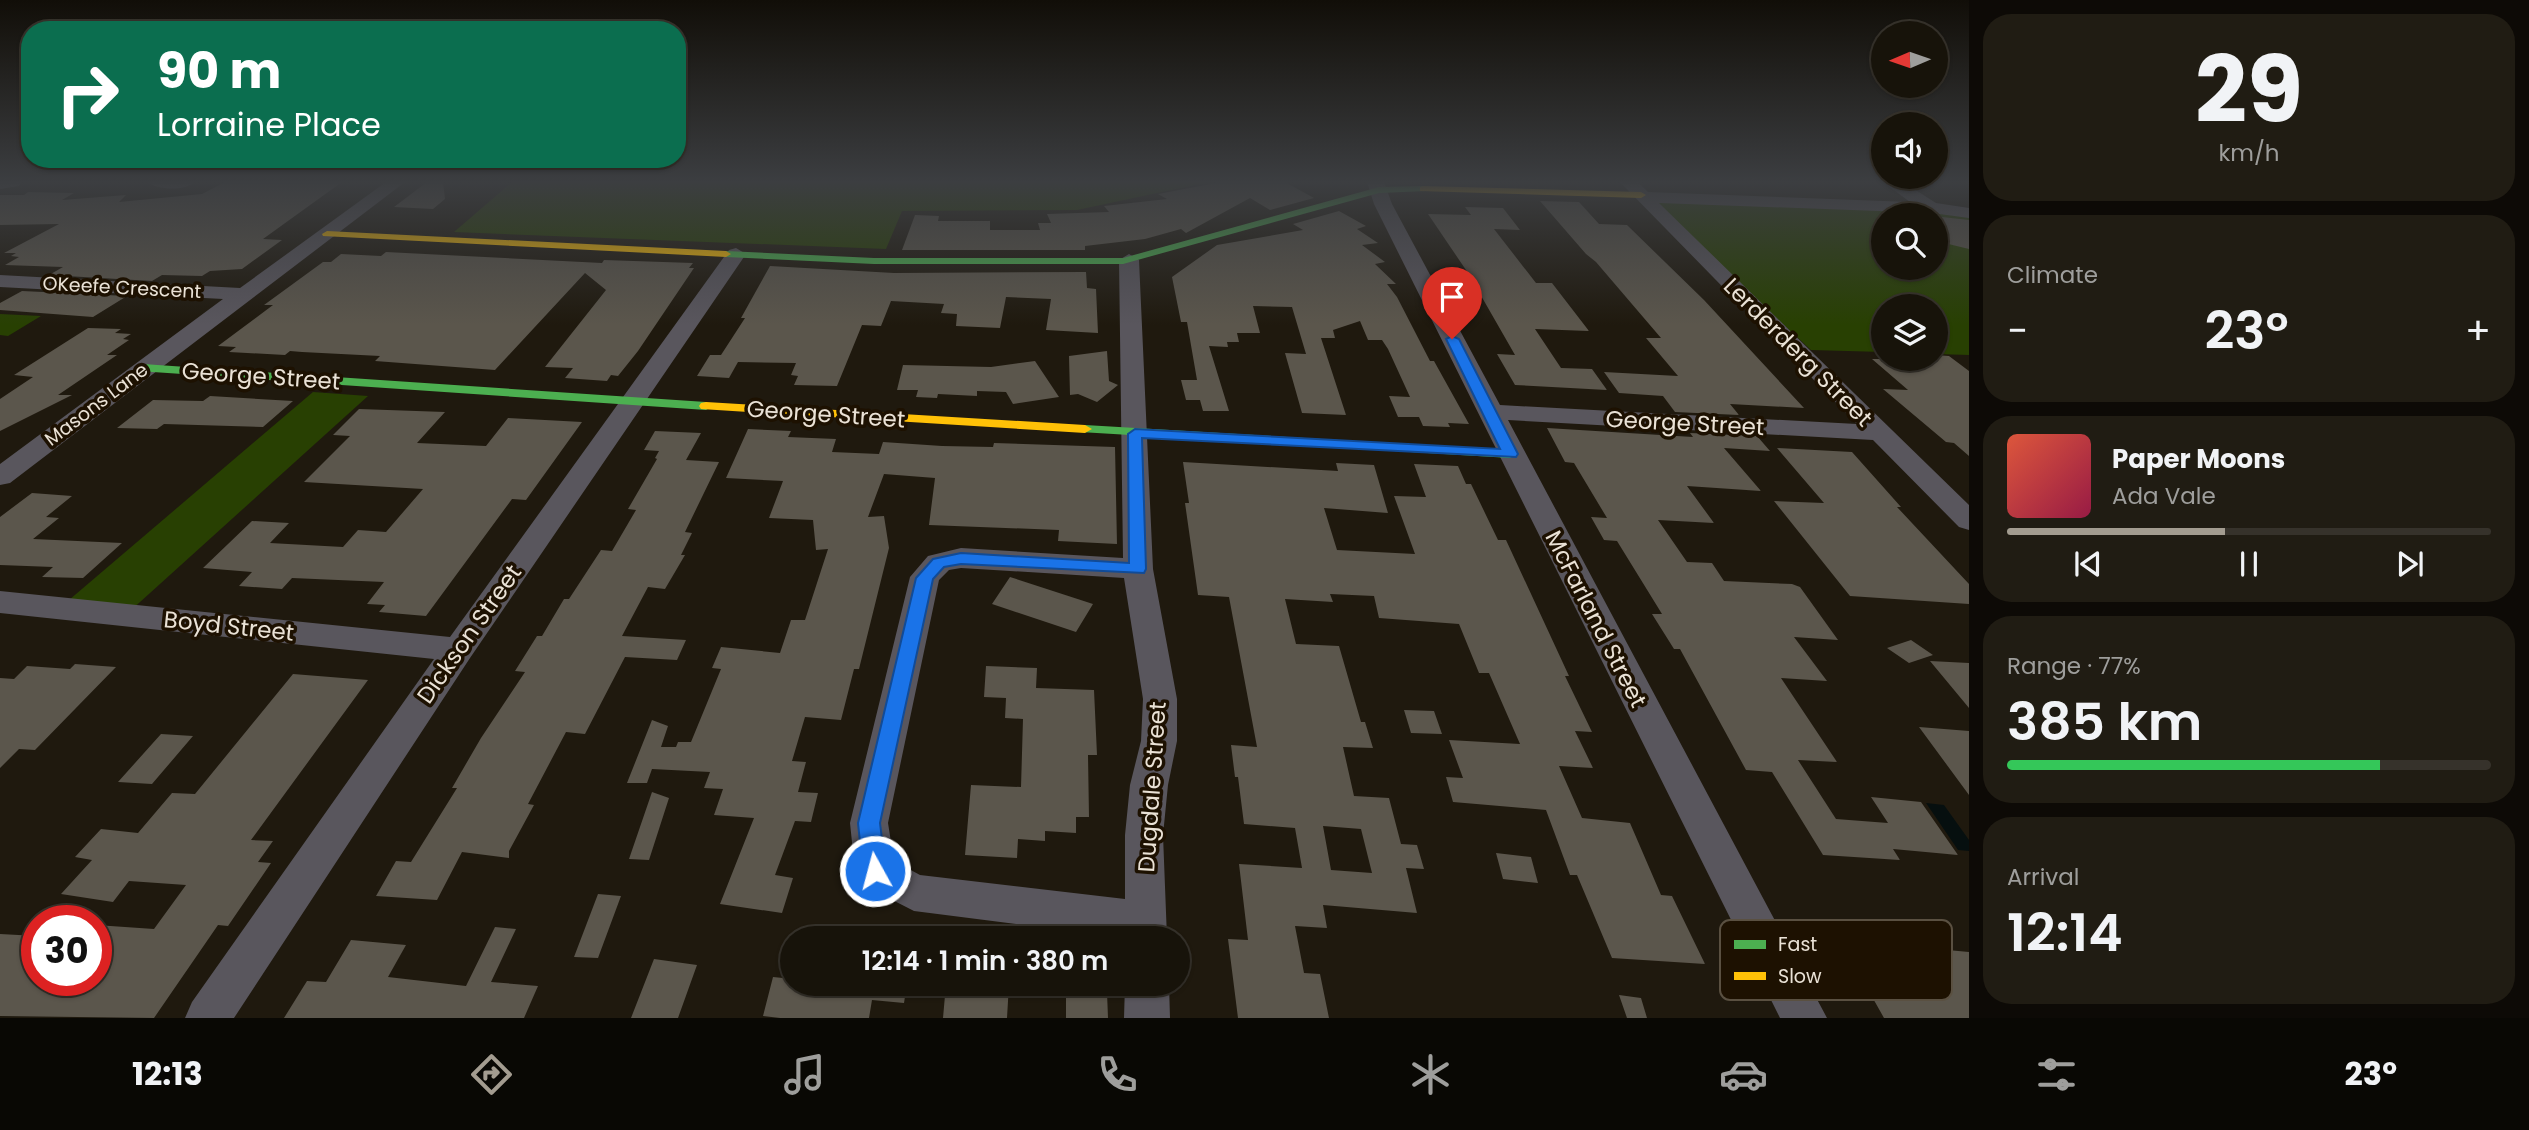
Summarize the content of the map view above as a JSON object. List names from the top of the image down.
{
  "streets": {
    "street": [
      "OKeefe Crescent",
      "Lerderderg Street",
      "George Street",
      "Masons Lane",
      "McFarland Street",
      "Boyd Street",
      "Dickson Street",
      "Dugdale Street"
    ]
  },
  "crossings": [
    ["OKeefe Crescent", "Masons Lane"],
    ["Lerderderg Street", "George Street"],
    ["George Street", "Masons Lane"],
    ["George Street", "McFarland Street"],
    ["George Street", "Dickson Street"],
    ["George Street", "Dugdale Street"],
    ["Boyd Street", "Dickson Street"]
  ],
  "legend": ["Fast", "Slow"],
  "north": "left",
  "page": {
    "tile": [
      ["29", "km/h"],
      "Climate",
      ["Range · 77%", "385 km"],
      ["Arrival", "12:14"]
    ],
    "turn": ["90 m", "Lorraine Place"],
    "heat": ["−", "23°", "+"],
    "song": ["Paper Moons", "Ada Vale"],
    "limit": "30",
    "trip": "12:14 · 1 min · 380 m",
    "tabs": ["12:13", "23°"]
  }
}
